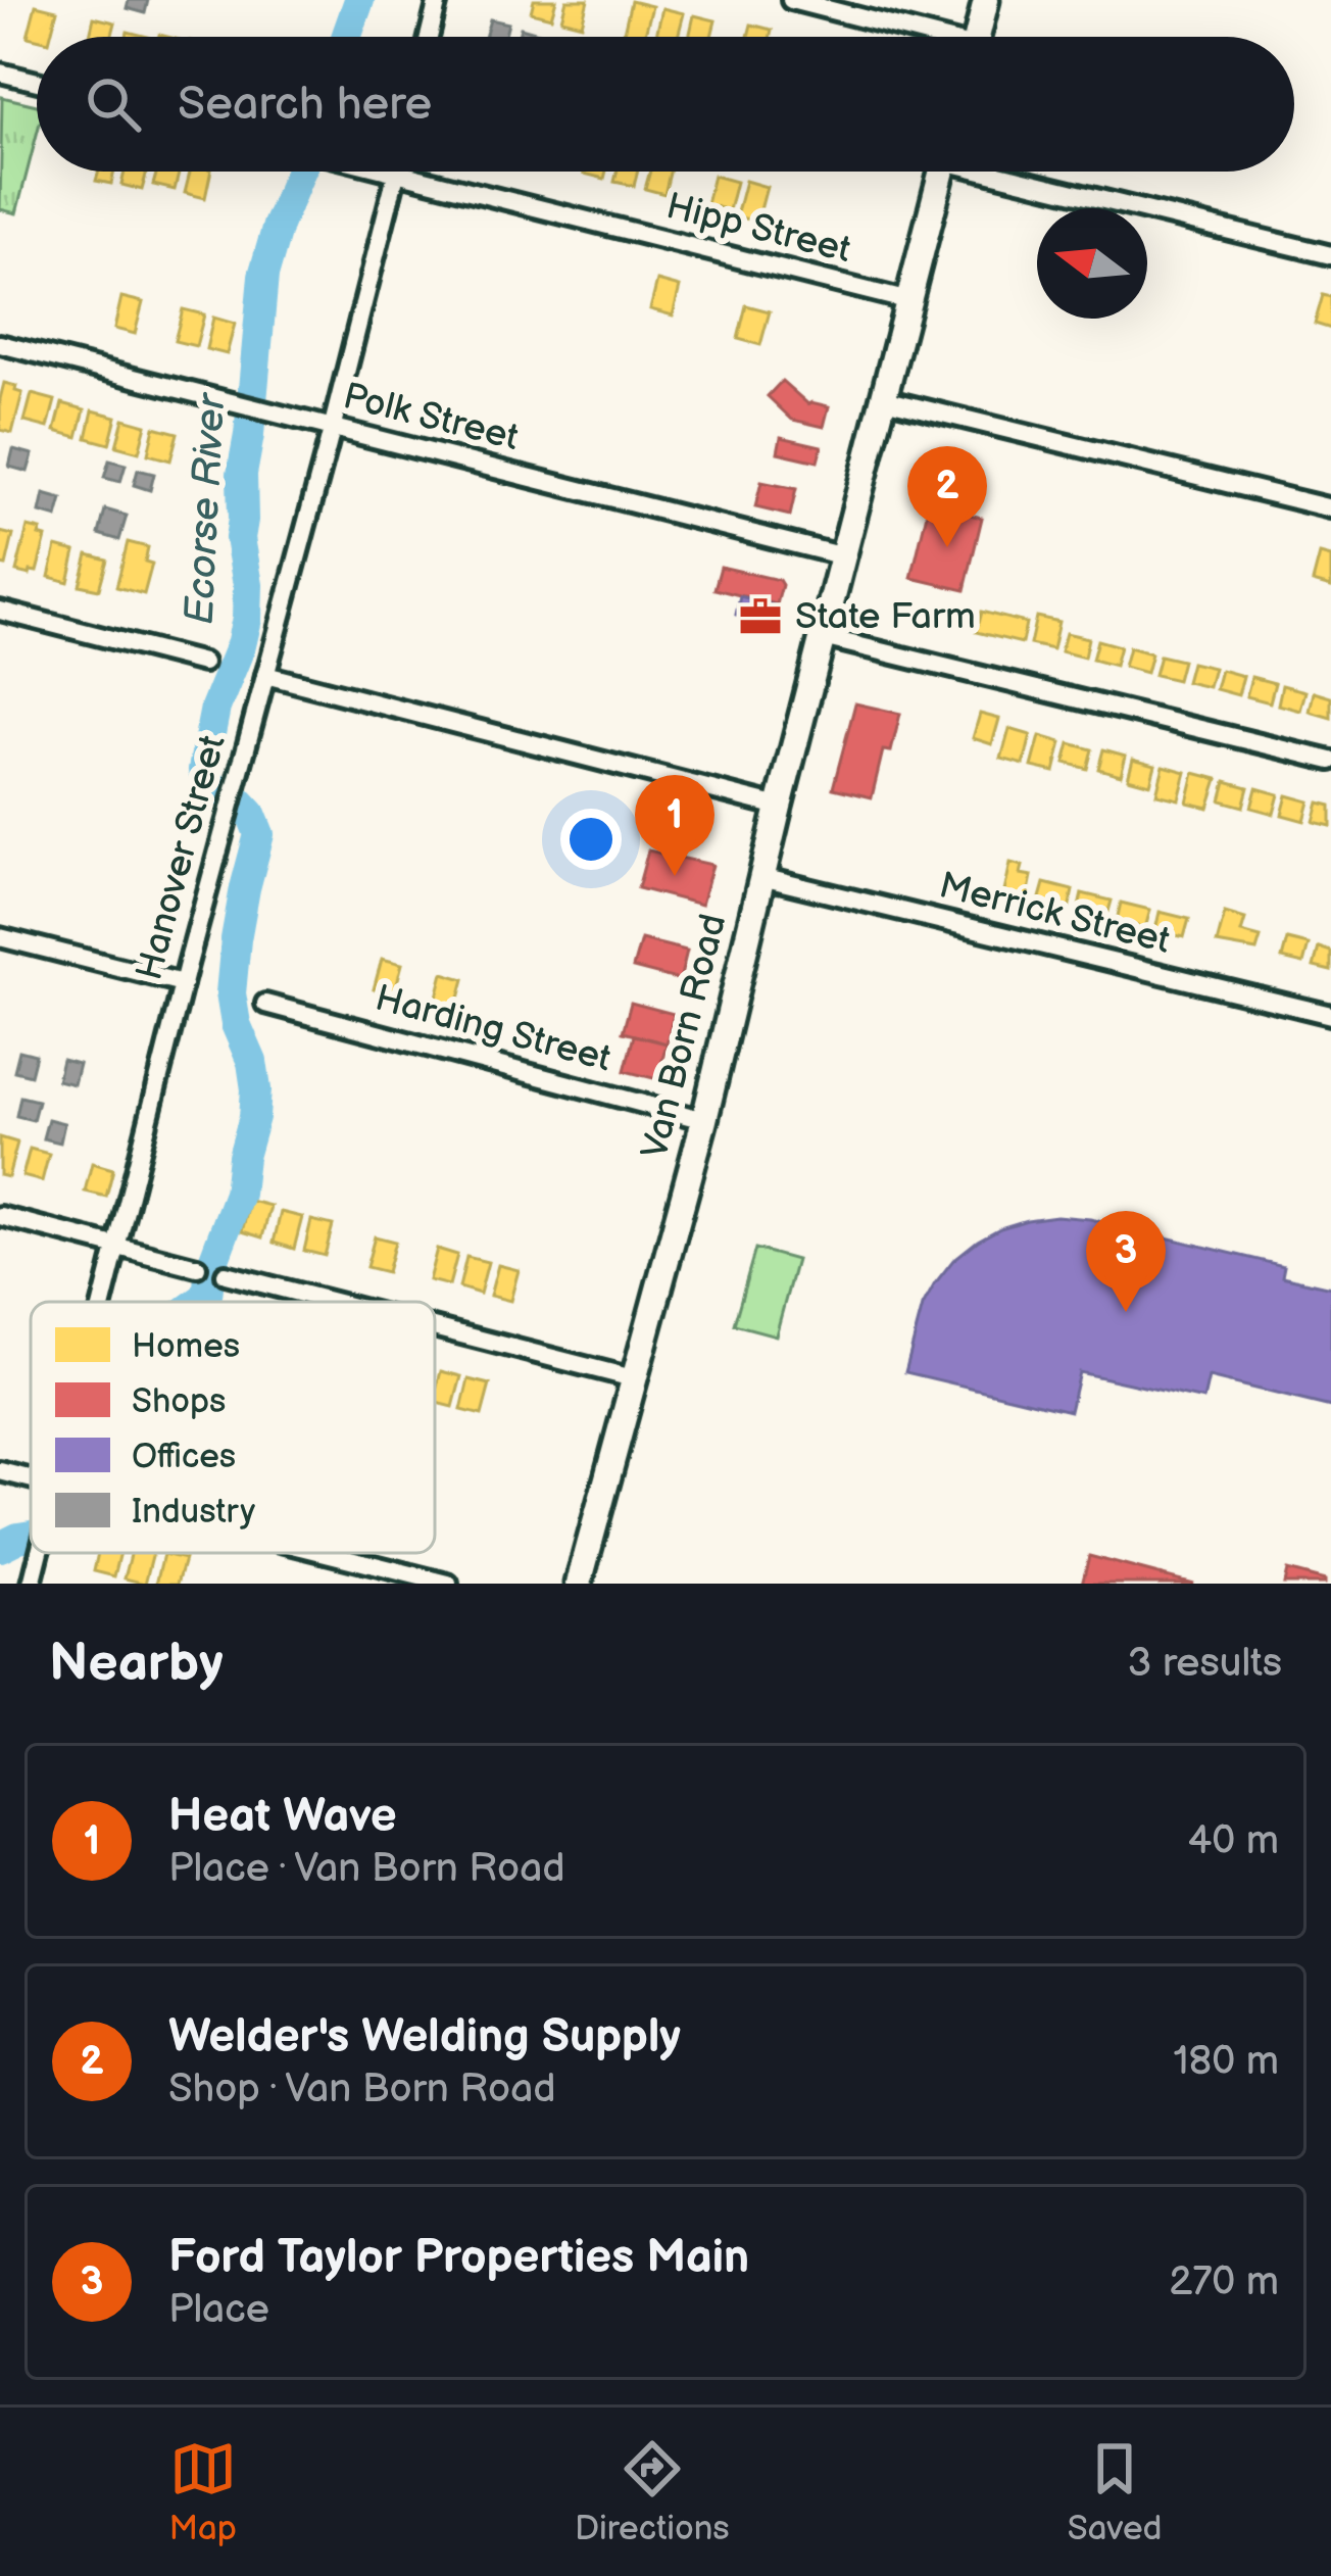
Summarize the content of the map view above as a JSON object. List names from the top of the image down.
{
  "streets": {
    "main road": ["Van Born Road"],
    "street": [
      "Hipp Street",
      "Polk Street",
      "Hanover Street",
      "Merrick Street",
      "Harding Street"
    ]
  },
  "crossings": [
    ["Hipp Street", "Hanover Street"],
    ["Hipp Street", "Van Born Road"],
    ["Polk Street", "Hanover Street"],
    ["Polk Street", "Van Born Road"],
    ["Merrick Street", "Van Born Road"],
    ["Harding Street", "Van Born Road"]
  ],
  "water": ["Ecorse River"],
  "places": {
    "office": ["State Farm"]
  },
  "legend": [
    "Homes",
    "Shops",
    "Offices",
    "Industry"
  ],
  "north": "left",
  "page": {
    "search": "Search here",
    "pins": ["2", "1", "3"],
    "heading": ["Nearby", "3 results"],
    "list": [
      {
        "mark": "1",
        "name": "Heat Wave",
        "note": "Place · Van Born Road",
        "value": "40 m"
      },
      {
        "mark": "2",
        "name": "Welder's Welding Supply",
        "note": "Shop · Van Born Road",
        "value": "180 m"
      },
      {
        "mark": "3",
        "name": "Ford Taylor Properties Main",
        "note": "Place",
        "value": "270 m"
      }
    ],
    "nav": ["Map", "Directions", "Saved"]
  }
}
